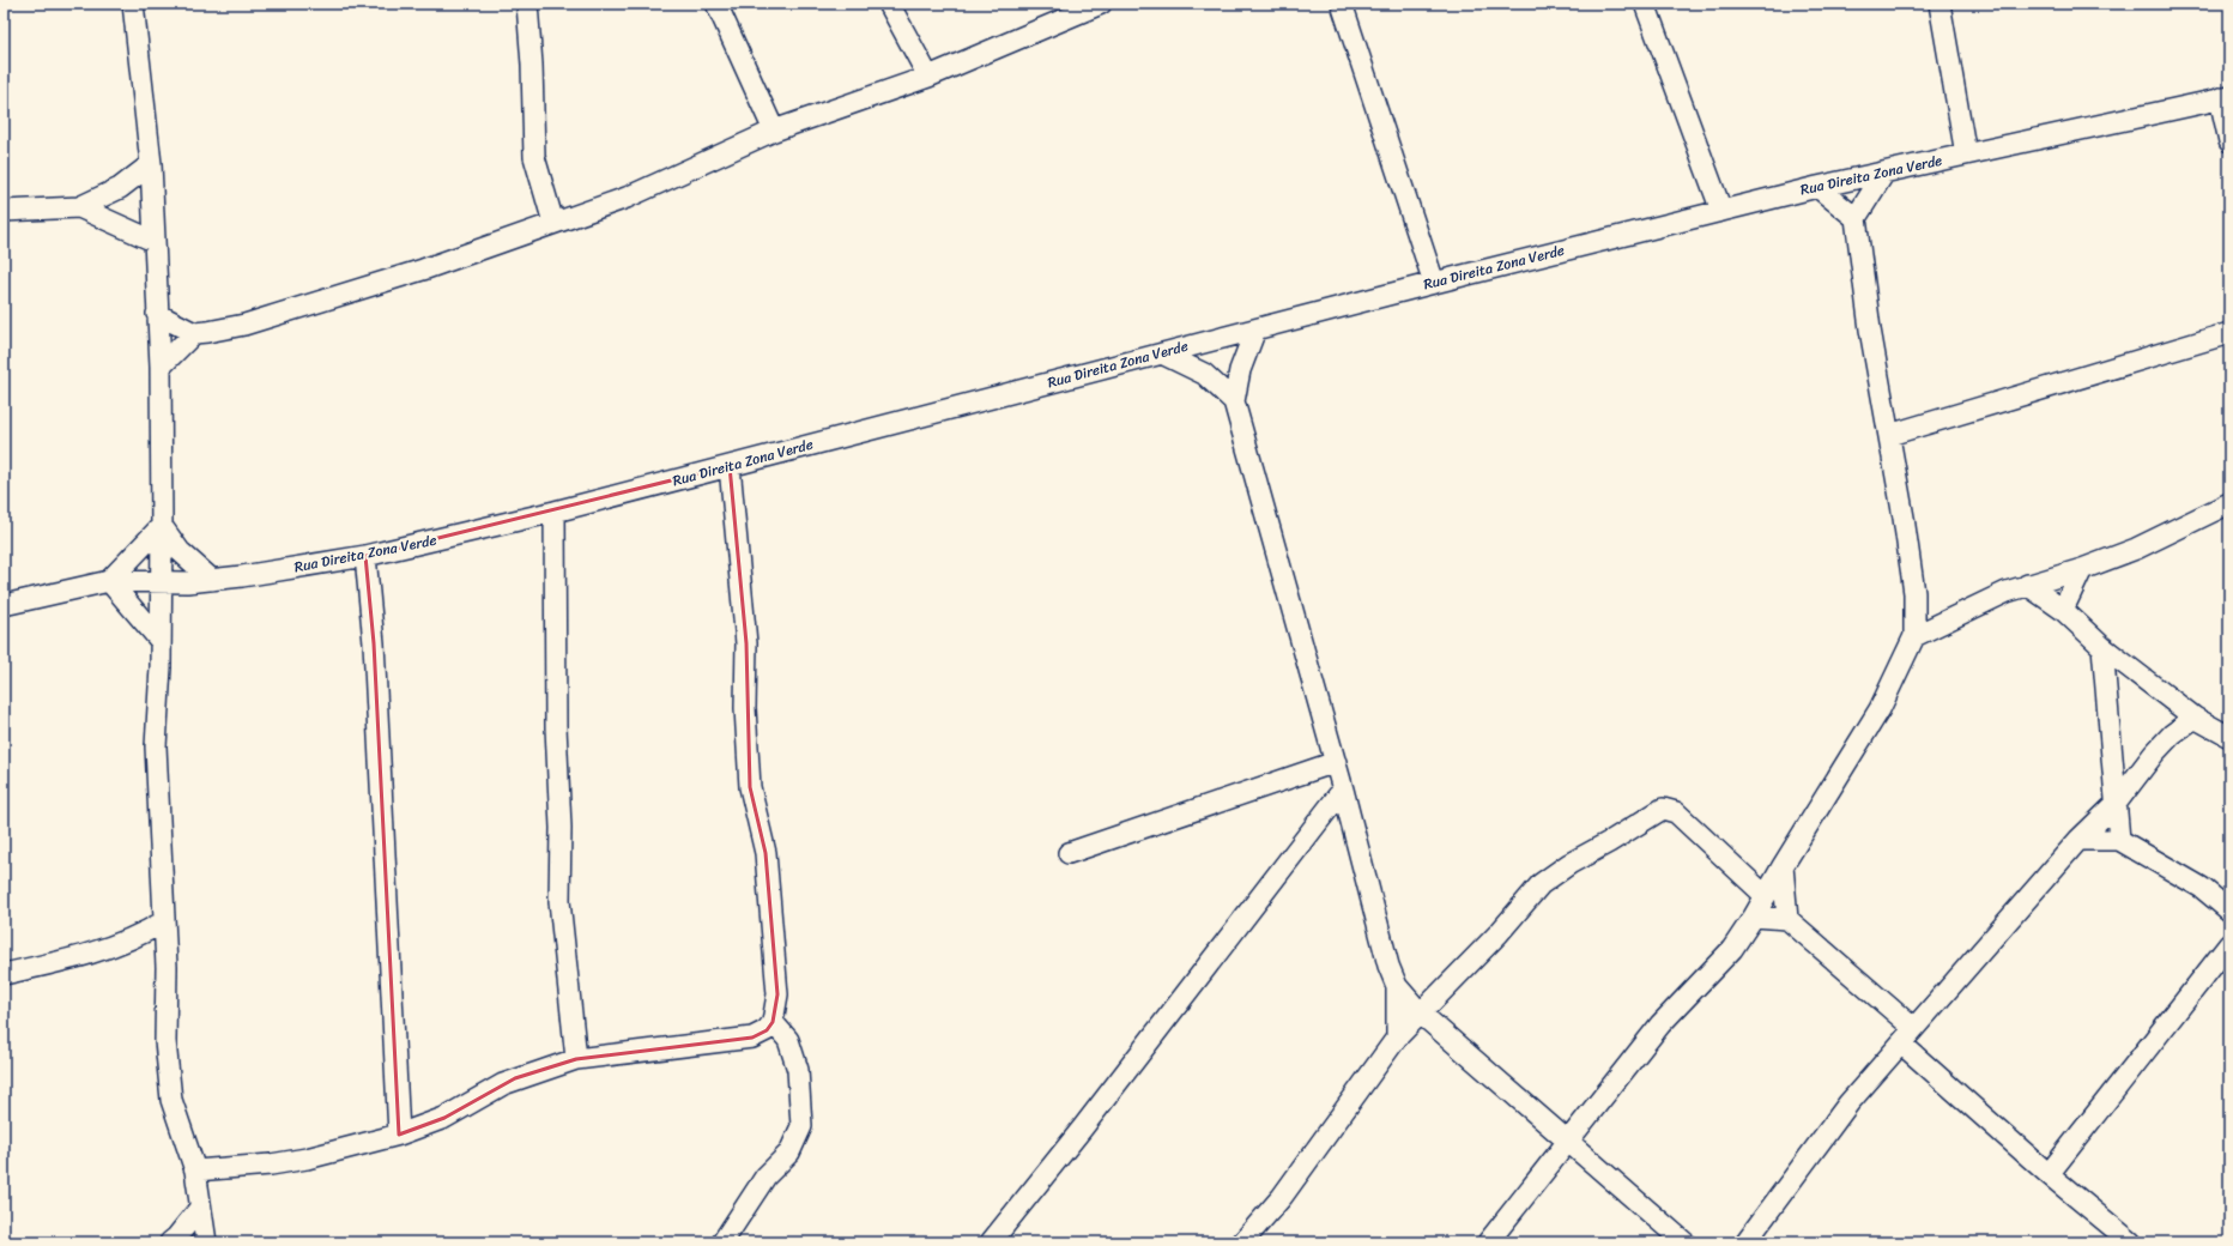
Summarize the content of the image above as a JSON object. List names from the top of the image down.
{
  "streets": {
    "street": ["Rua Direita Zona Verde"]
  }
}
